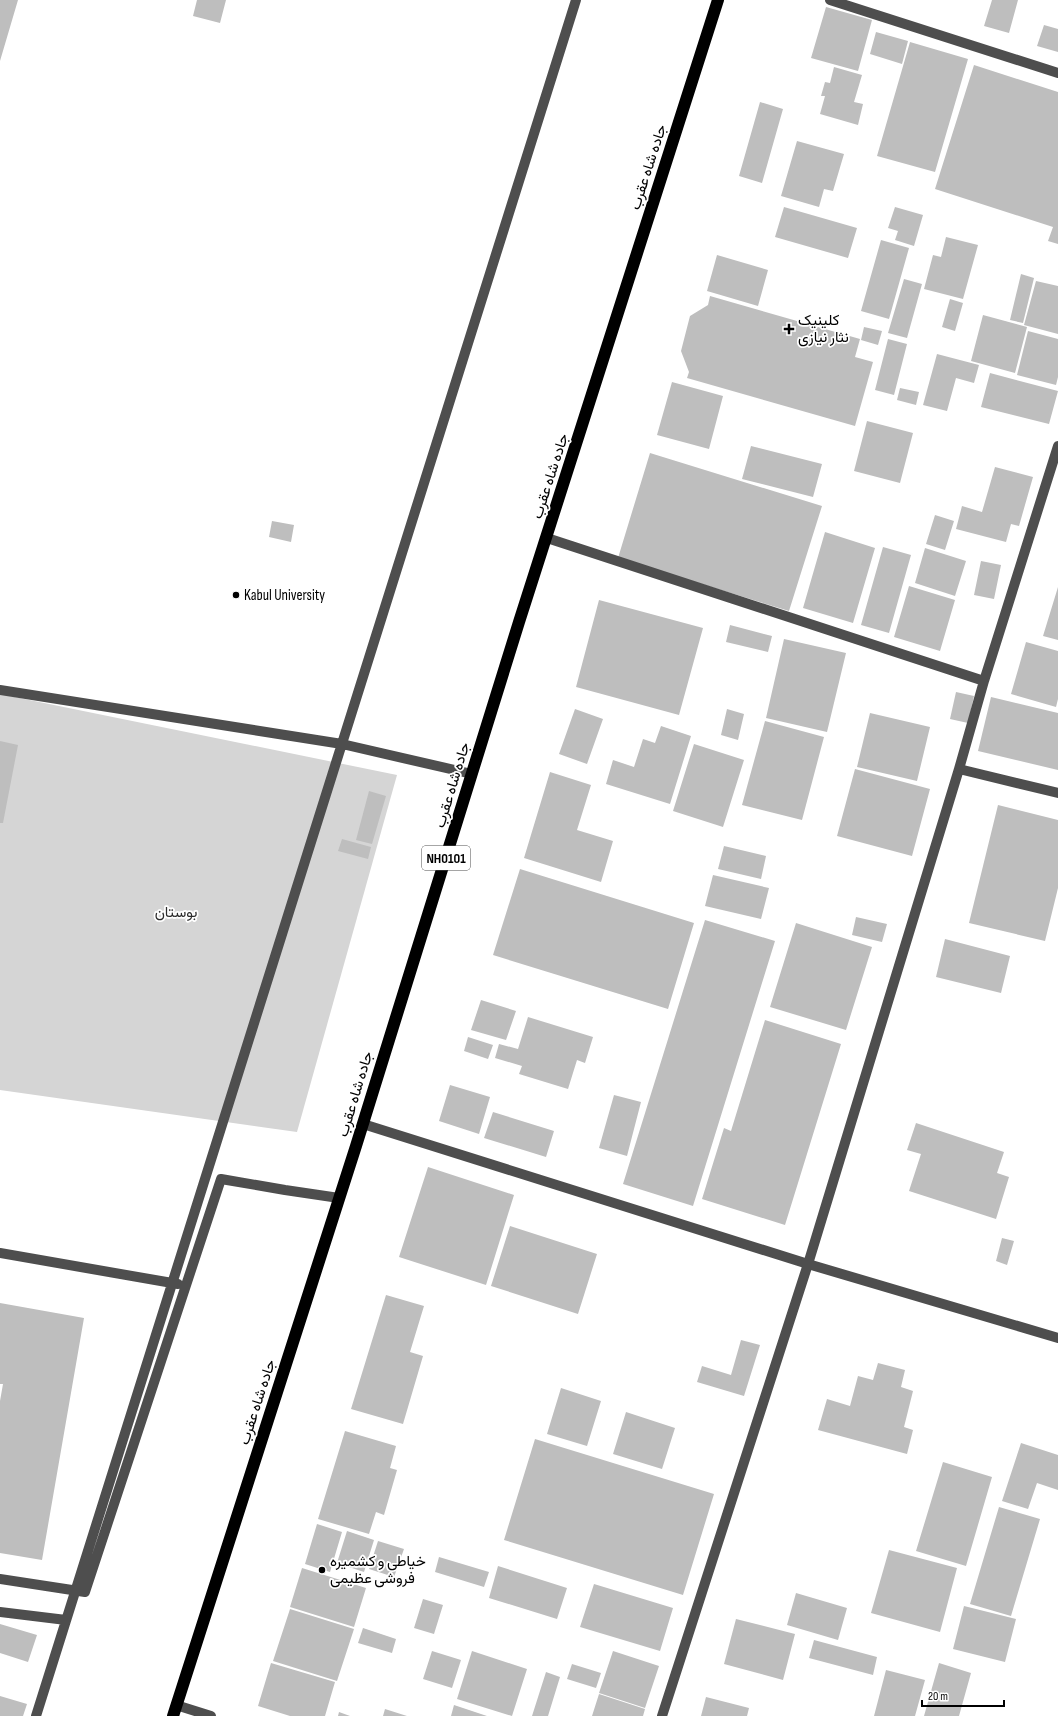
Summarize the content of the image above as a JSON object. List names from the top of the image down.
{
  "streets": {
    "highway": ["جاده شاه عقرب", "NH0101"]
  },
  "parks": ["بوستان"],
  "places": {
    "health": ["کلینیک نثار نیازی"],
    "other": ["Kabul University", "خیاطی و کشمیره فروشی عظیمی"]
  },
  "scale_bar": "20 m"
}
